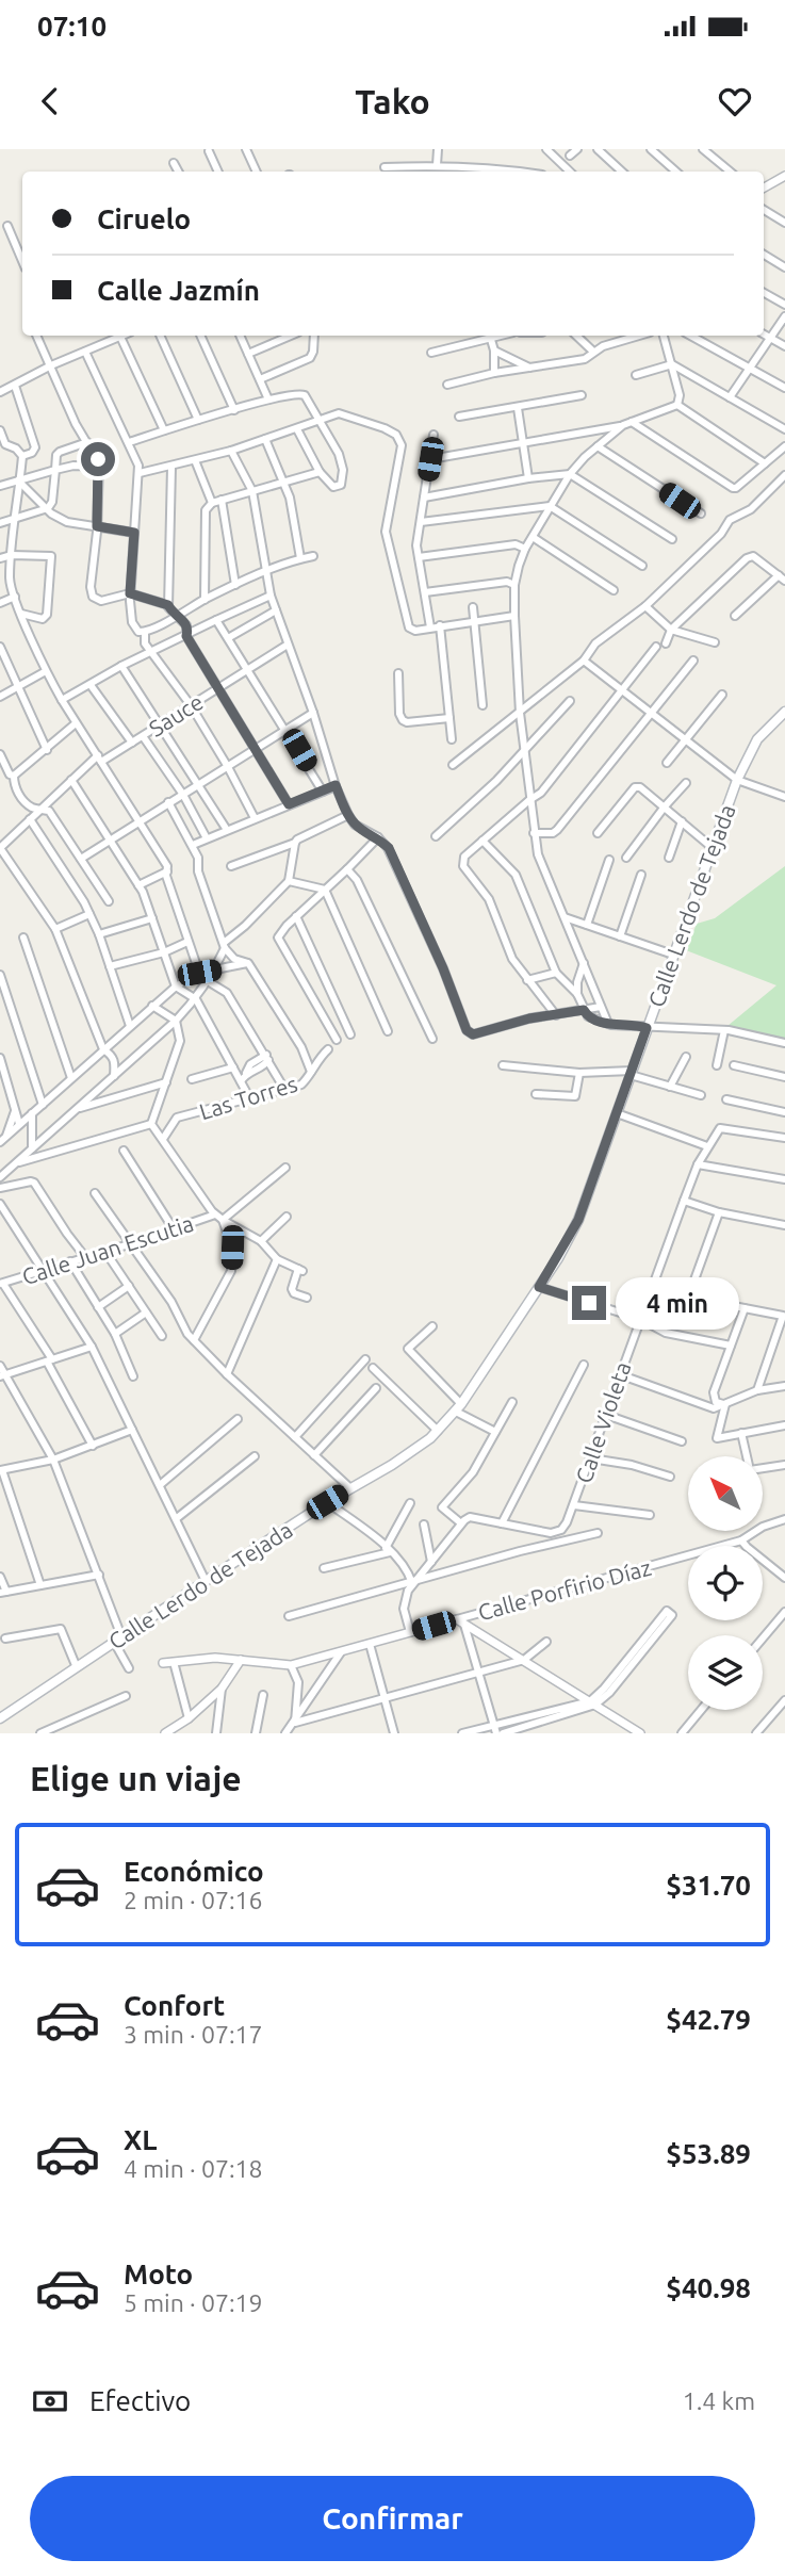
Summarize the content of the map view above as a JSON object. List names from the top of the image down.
{
  "streets": {
    "main road": ["Calle Lerdo de Tejada"],
    "street": [
      "Sauce",
      "Las Torres",
      "Calle Juan Escutia",
      "Calle Violeta",
      "Calle Porfirio Díaz"
    ]
  },
  "crossings": [
    ["Las Torres", "Calle Juan Escutia"]
  ],
  "north": "top left",
  "page": {
    "status": "07:10",
    "header": "Tako",
    "banner": ["Ciruelo", "Calle Jazmín"],
    "bubble": "4 min",
    "heading": "Elige un viaje",
    "list": [
      {
        "name": "Económico",
        "note": "2 min · 07:16",
        "value": "$31.70"
      },
      {
        "name": "Confort",
        "note": "3 min · 07:17",
        "value": "$42.79"
      },
      {
        "name": "XL",
        "note": "4 min · 07:18",
        "value": "$53.89"
      },
      {
        "name": "Moto",
        "note": "5 min · 07:19",
        "value": "$40.98"
      }
    ],
    "pay": ["Efectivo", "1.4 km"],
    "buttons": "Confirmar"
  }
}
